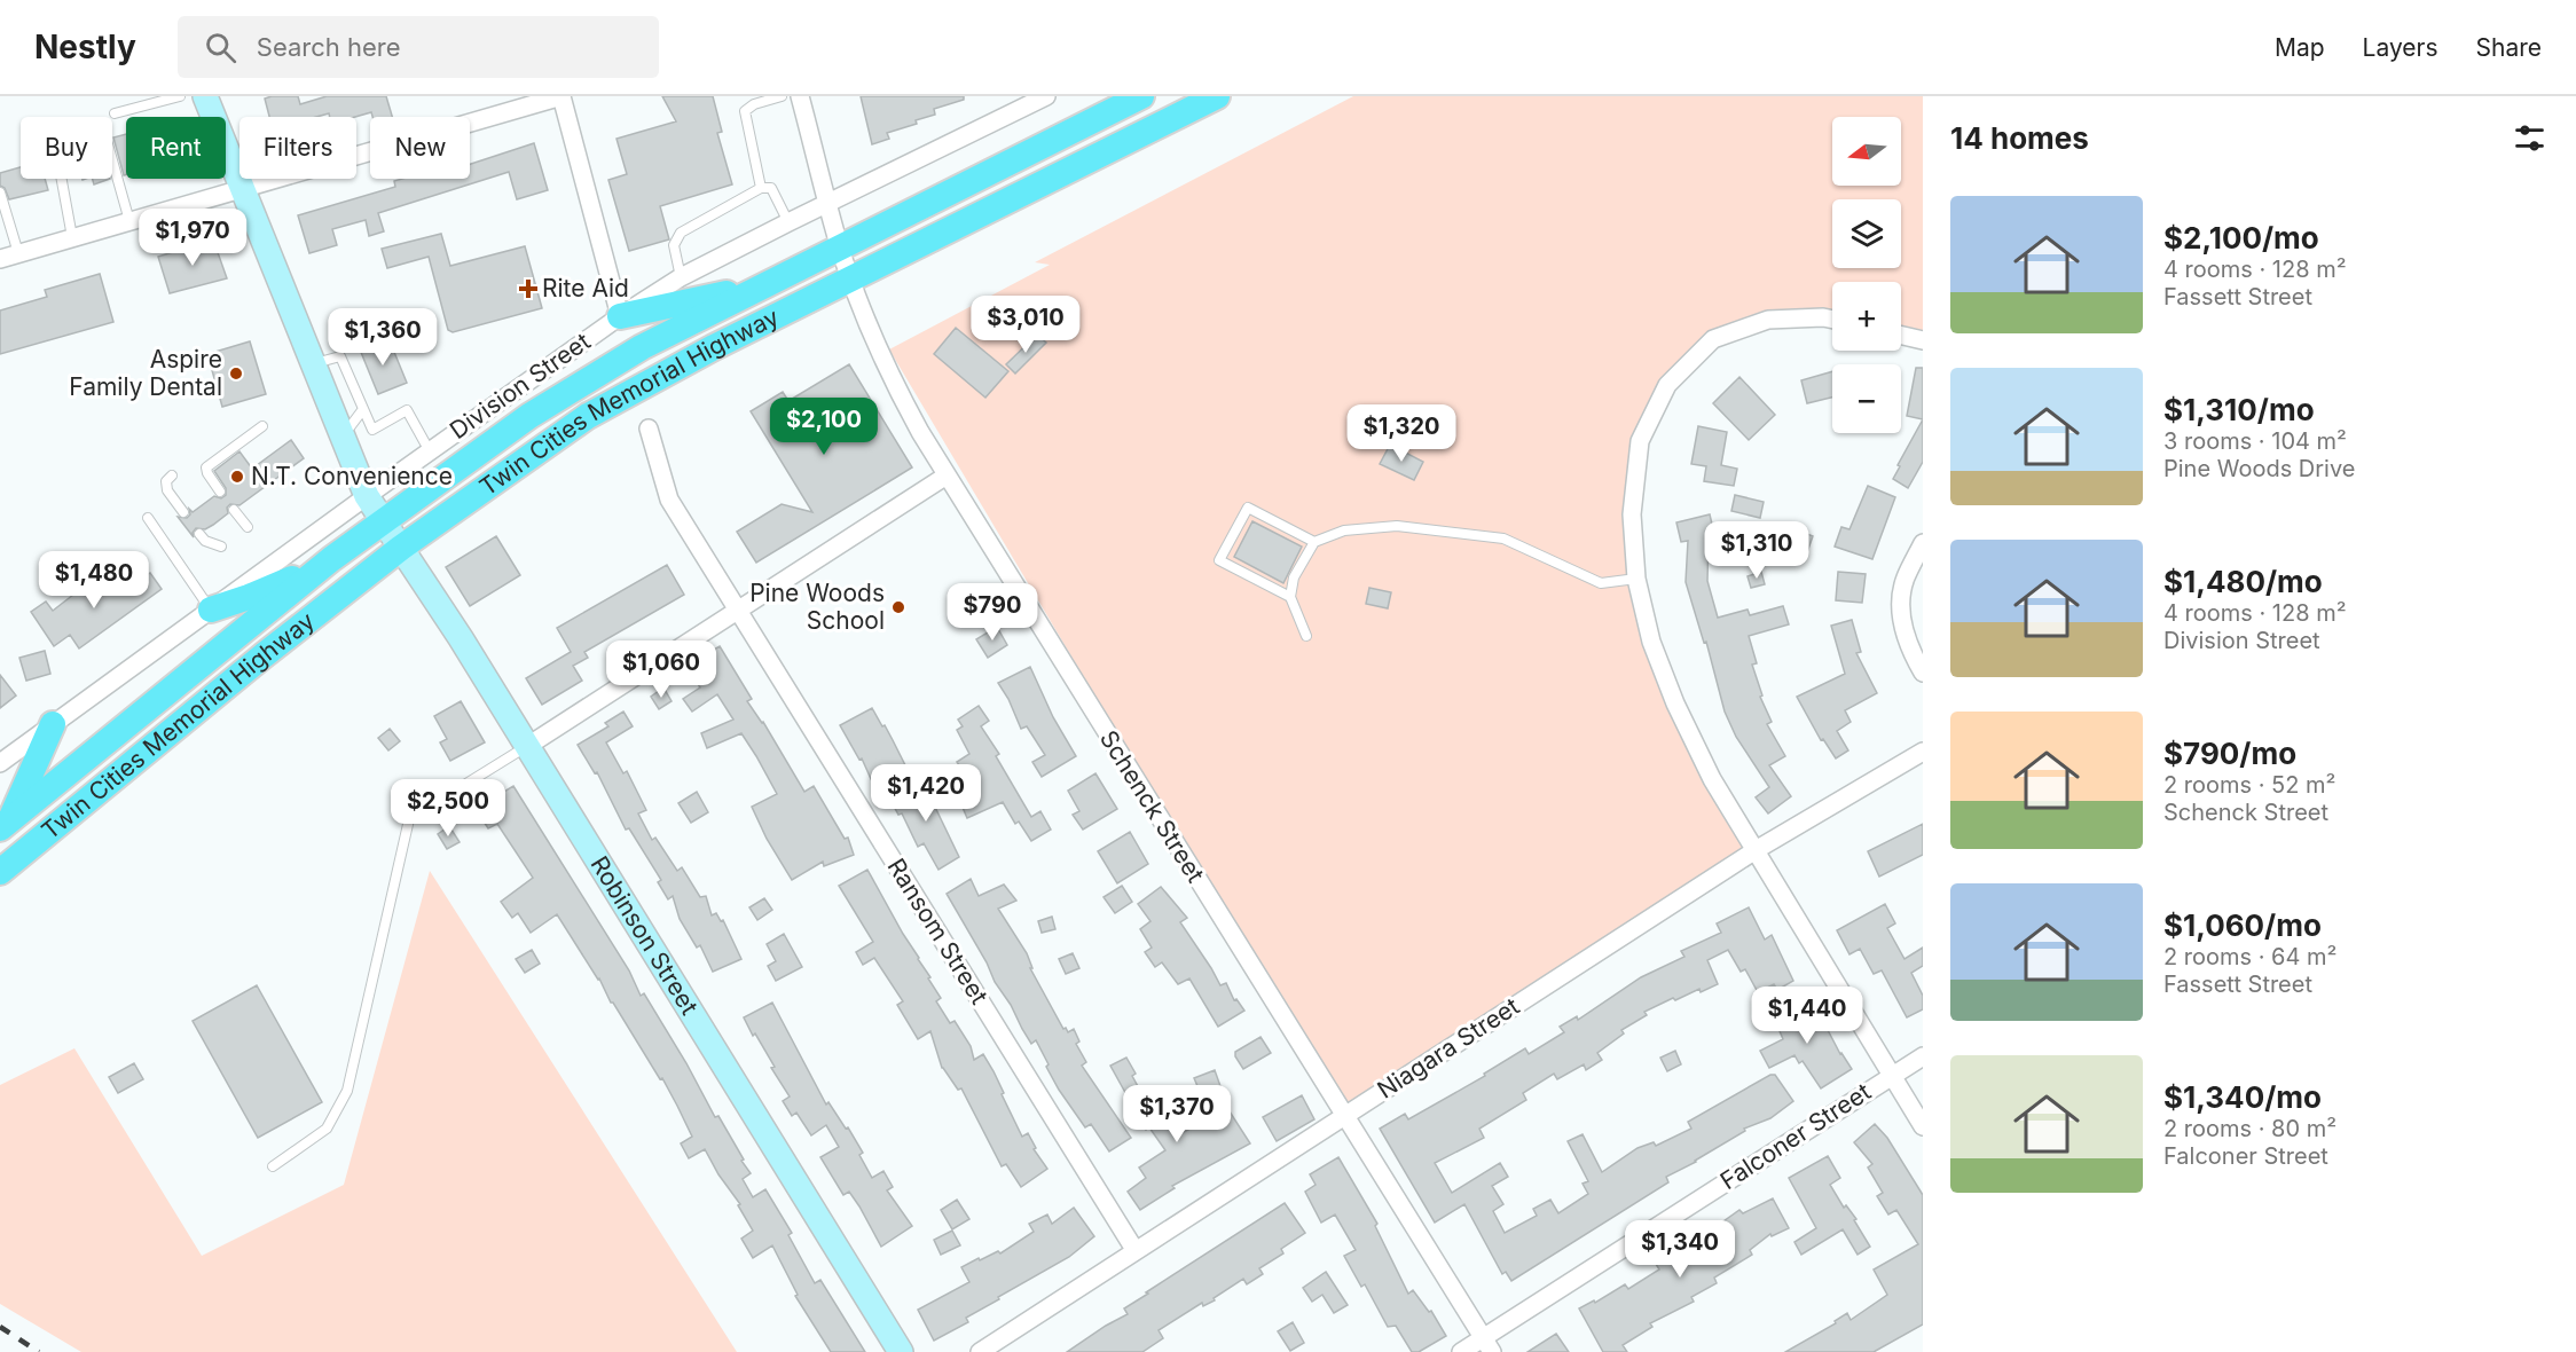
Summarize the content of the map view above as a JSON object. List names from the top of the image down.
{
  "streets": {
    "main road": ["Twin Cities Memorial Highway"],
    "street": [
      "Division Street",
      "Schenck Street",
      "Ransom Street",
      "Robinson Street",
      "Niagara Street",
      "Falconer Street"
    ]
  },
  "crossings": [
    ["Division Street", "Schenck Street"],
    ["Division Street", "Robinson Street"],
    ["Twin Cities Memorial Highway", "Schenck Street"],
    ["Twin Cities Memorial Highway", "Robinson Street"],
    ["Schenck Street", "Niagara Street"],
    ["Schenck Street", "Falconer Street"],
    ["Ransom Street", "Niagara Street"]
  ],
  "places": {
    "health": ["Rite Aid"],
    "other": ["Aspire Family Dental", "N.T. Convenience", "Pine Woods School"]
  },
  "north": "left",
  "page": {
    "header": "Nestly",
    "search": "Search here",
    "nav": ["Map", "Layers", "Share"],
    "heading": "14 homes",
    "map_buttons": ["+", "−"],
    "chip": [
      "Buy",
      "Rent",
      "Filters",
      "New"
    ],
    "list": [
      {
        "name": "$2,100/mo",
        "note": "4 rooms · 128 m² · Fassett Street"
      },
      {
        "name": "$1,310/mo",
        "note": "3 rooms · 104 m² · Pine Woods Drive"
      },
      {
        "name": "$1,480/mo",
        "note": "4 rooms · 128 m² · Division Street"
      },
      {
        "name": "$790/mo",
        "note": "2 rooms · 52 m² · Schenck Street"
      },
      {
        "name": "$1,060/mo",
        "note": "2 rooms · 64 m² · Fassett Street"
      },
      {
        "name": "$1,340/mo",
        "note": "2 rooms · 80 m² · Falconer Street"
      }
    ],
    "price": [
      "$1,970",
      "$3,010",
      "$1,360",
      "$2,100",
      "$1,320",
      "$1,310",
      "$1,480",
      "$790",
      "$1,060",
      "$1,420",
      "$2,500",
      "$1,440",
      "$1,370",
      "$1,340"
    ]
  }
}
